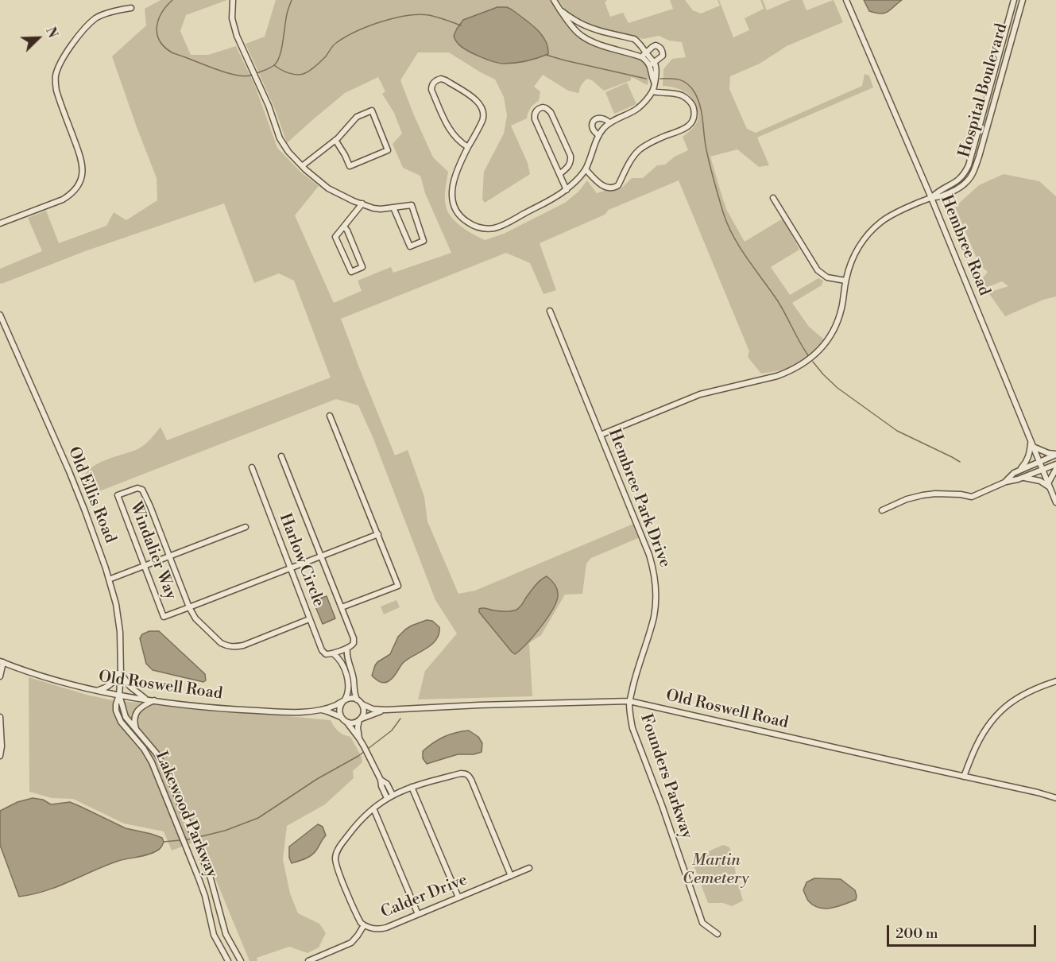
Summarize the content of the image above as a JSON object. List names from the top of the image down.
{
  "streets": {
    "street": [
      "Hospital Boulevard",
      "Hembree Road",
      "Old Ellis Road",
      "Hembree Park Drive",
      "Windalier Way",
      "Harlow Circle",
      "Old Roswell Road",
      "Founders Parkway",
      "Lakewood Parkway",
      "Calder Drive"
    ]
  },
  "crossings": [
    ["Hospital Boulevard", "Hembree Road"],
    ["Old Ellis Road", "Old Roswell Road"],
    ["Old Ellis Road", "Lakewood Parkway"],
    ["Hembree Park Drive", "Old Roswell Road"],
    ["Hembree Park Drive", "Founders Parkway"],
    ["Windalier Way", "Harlow Circle"],
    ["Harlow Circle", "Old Roswell Road"],
    ["Old Roswell Road", "Founders Parkway"],
    ["Old Roswell Road", "Lakewood Parkway"]
  ],
  "parks": ["Martin Cemetery"],
  "scale_bar": "200 m",
  "north": "top right"
}
